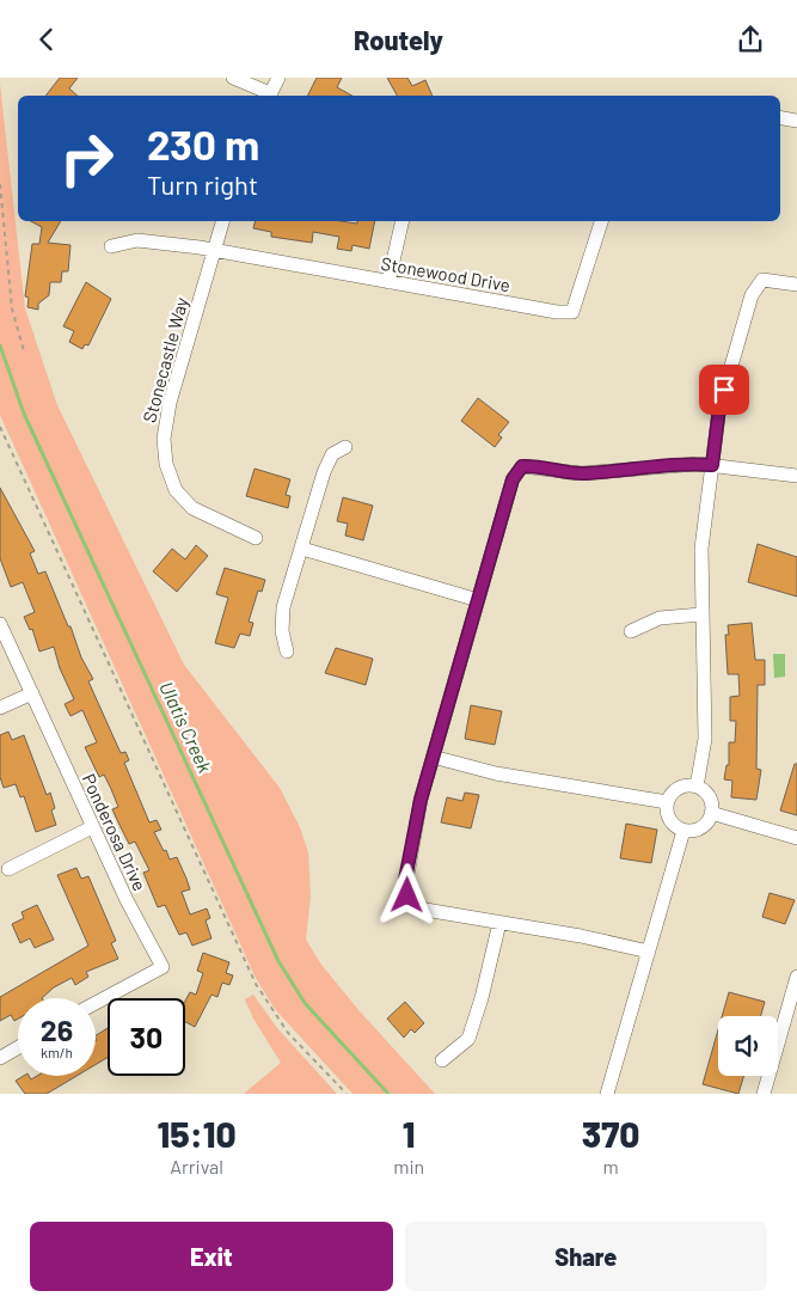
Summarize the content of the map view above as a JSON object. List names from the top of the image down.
{
  "streets": {
    "street": ["Stonewood Drive", "Stonecastle Way", "Ponderosa Drive"]
  },
  "crossings": [
    ["Stonewood Drive", "Stonecastle Way"]
  ],
  "water": ["Ulatis Creek"],
  "page": {
    "header": "Routely",
    "turn": ["230 m", "Turn right"],
    "speed": "26 km/h",
    "limit": "30",
    "eta": [
      "15:10",
      "Arrival",
      "1",
      "min",
      "370",
      "m"
    ],
    "buttons": ["Exit", "Share"]
  }
}
